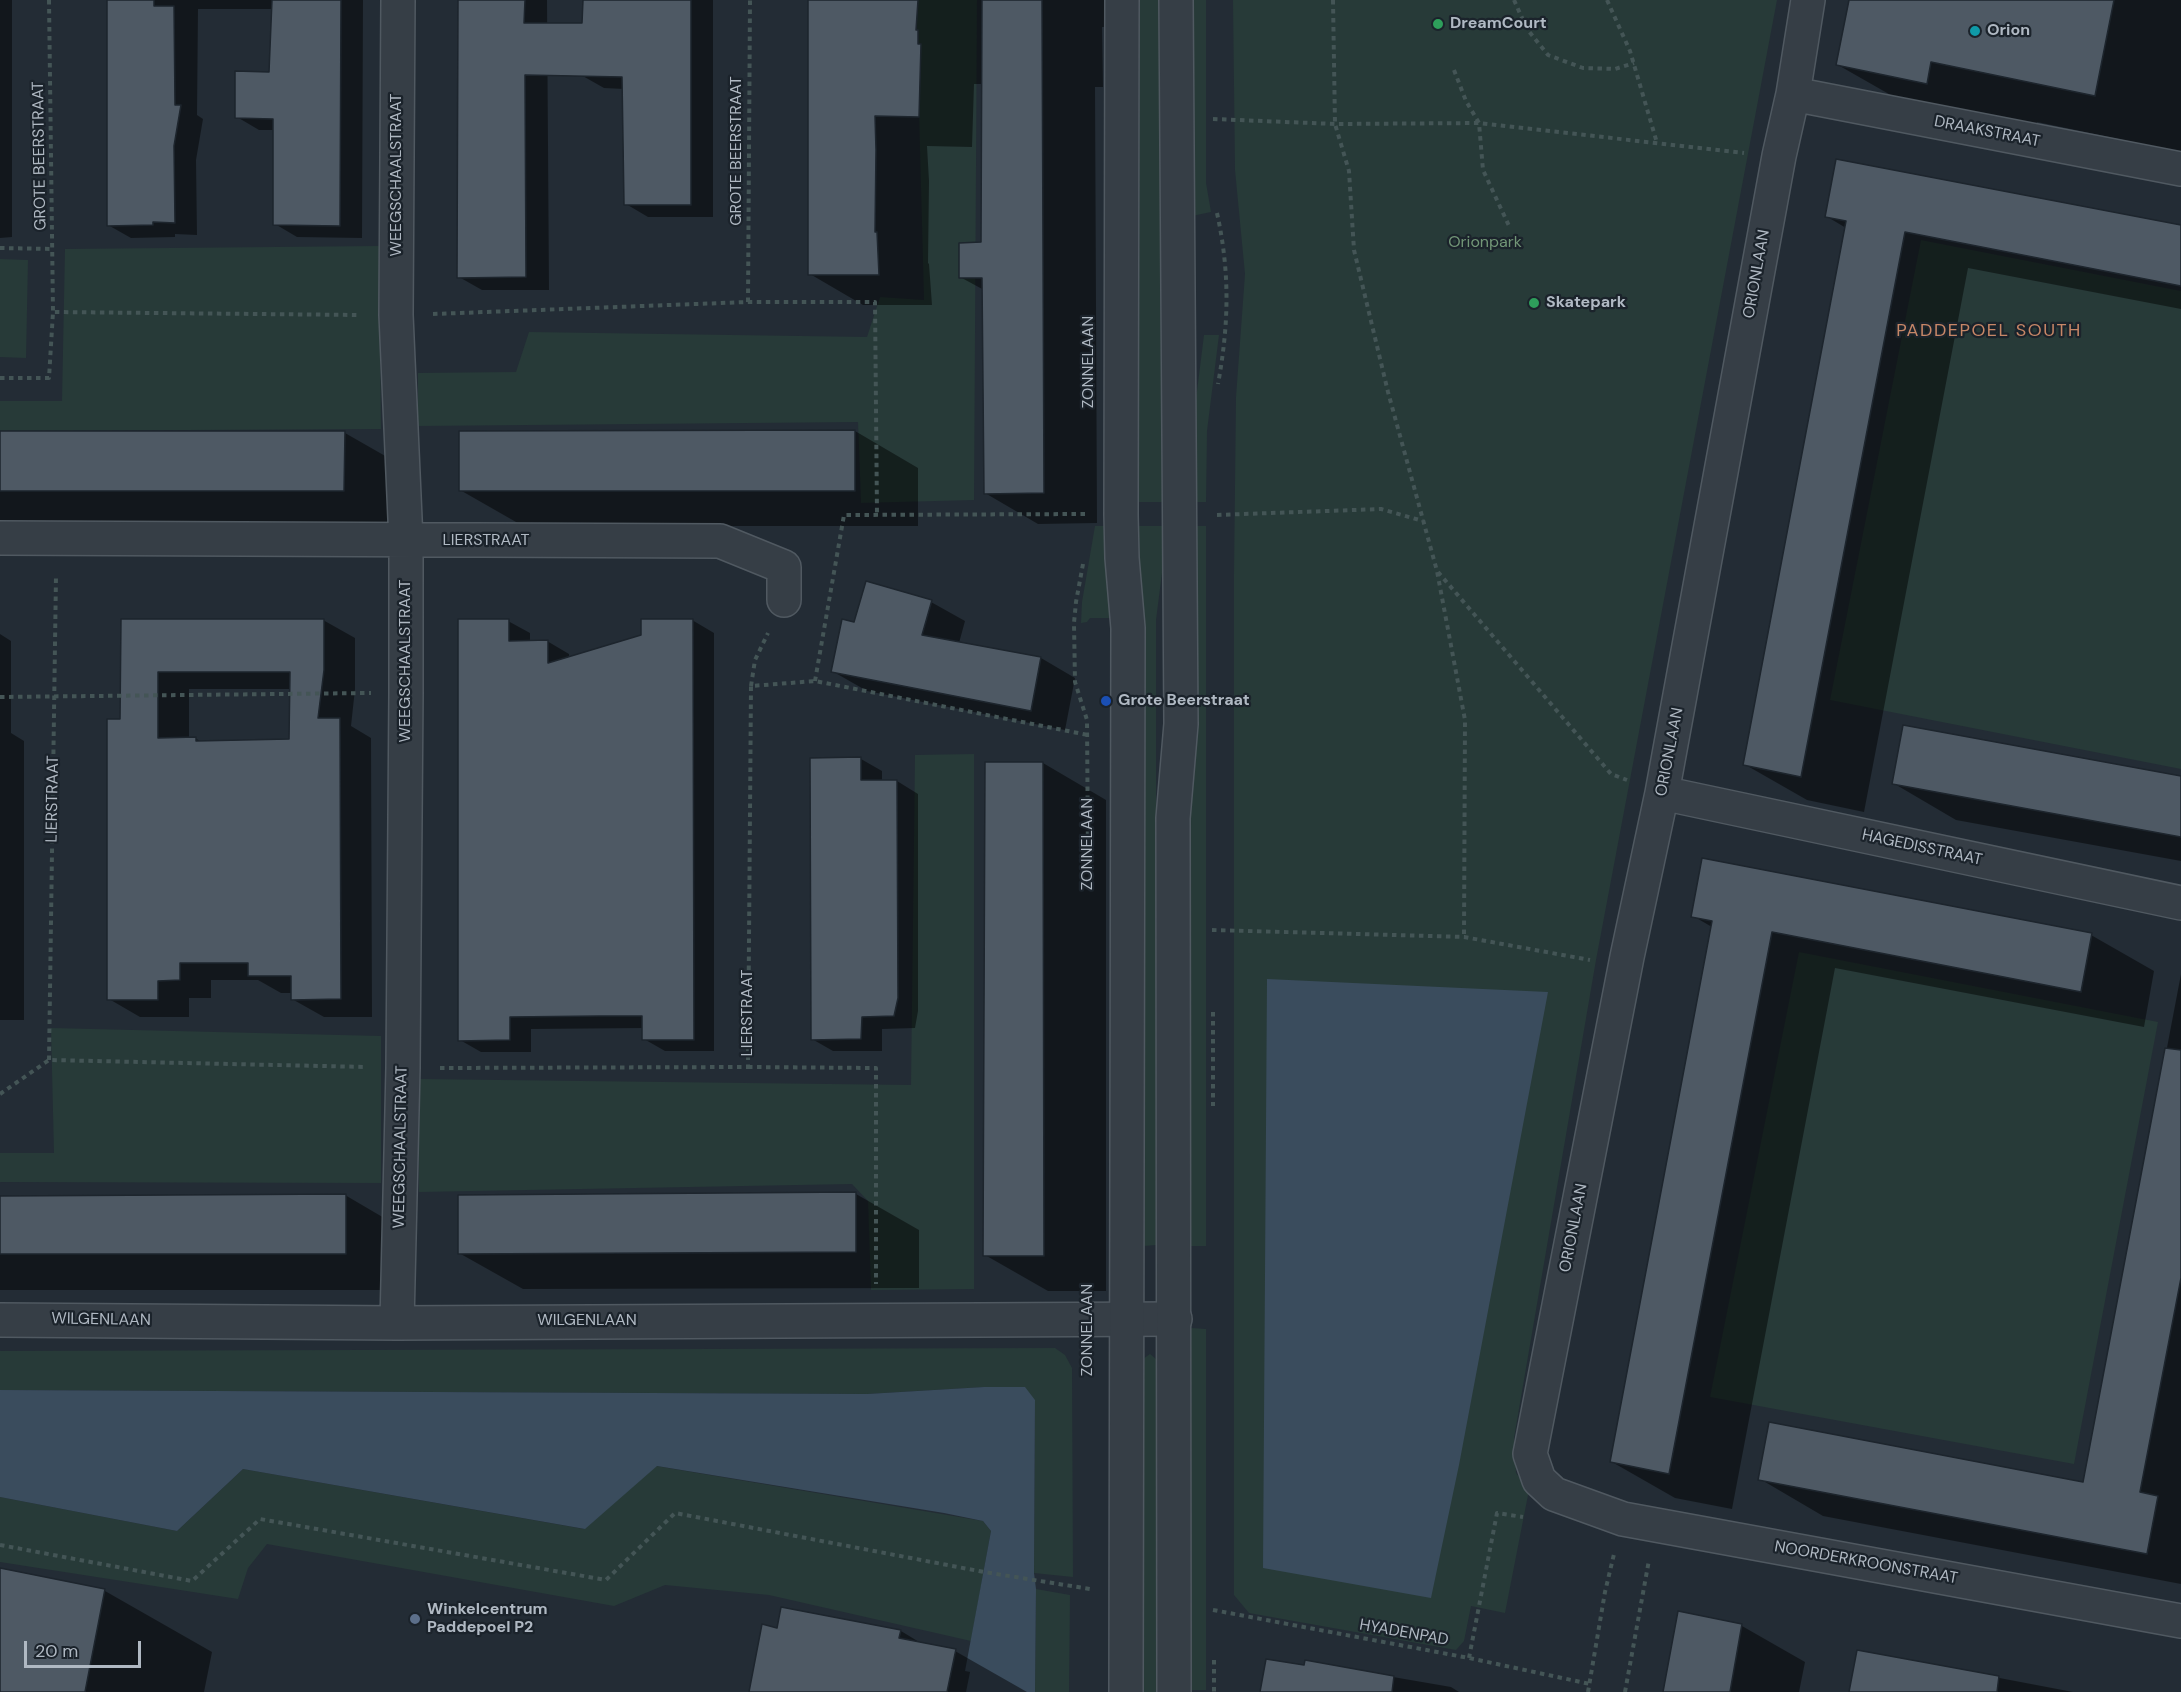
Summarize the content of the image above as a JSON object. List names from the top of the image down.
{
  "streets": {
    "street": [
      "DRAAKSTRAAT",
      "WEEGSCHAALSTRAAT",
      "ORIONLAAN",
      "ZONNELAAN",
      "LIERSTRAAT",
      "HAGEDISSTRAAT",
      "WILGENLAAN",
      "NOORDERKROONSTRAAT"
    ],
    "path": ["GROTE BEERSTRAAT", "HYADENPAD"]
  },
  "crossings": [
    ["DRAAKSTRAAT", "ORIONLAAN"],
    ["WEEGSCHAALSTRAAT", "LIERSTRAAT"],
    ["WEEGSCHAALSTRAAT", "WILGENLAAN"],
    ["ORIONLAAN", "HAGEDISSTRAAT"],
    ["ORIONLAAN", "NOORDERKROONSTRAAT"],
    ["ZONNELAAN", "WILGENLAAN"]
  ],
  "districts": ["PADDEPOEL SOUTH"],
  "parks": ["Orionpark"],
  "places": [
    "DreamCourt",
    "Orion",
    "Skatepark",
    "Grote Beerstraat",
    "Winkelcentrum Paddepoel P2"
  ],
  "scale_bar": "20 m"
}
